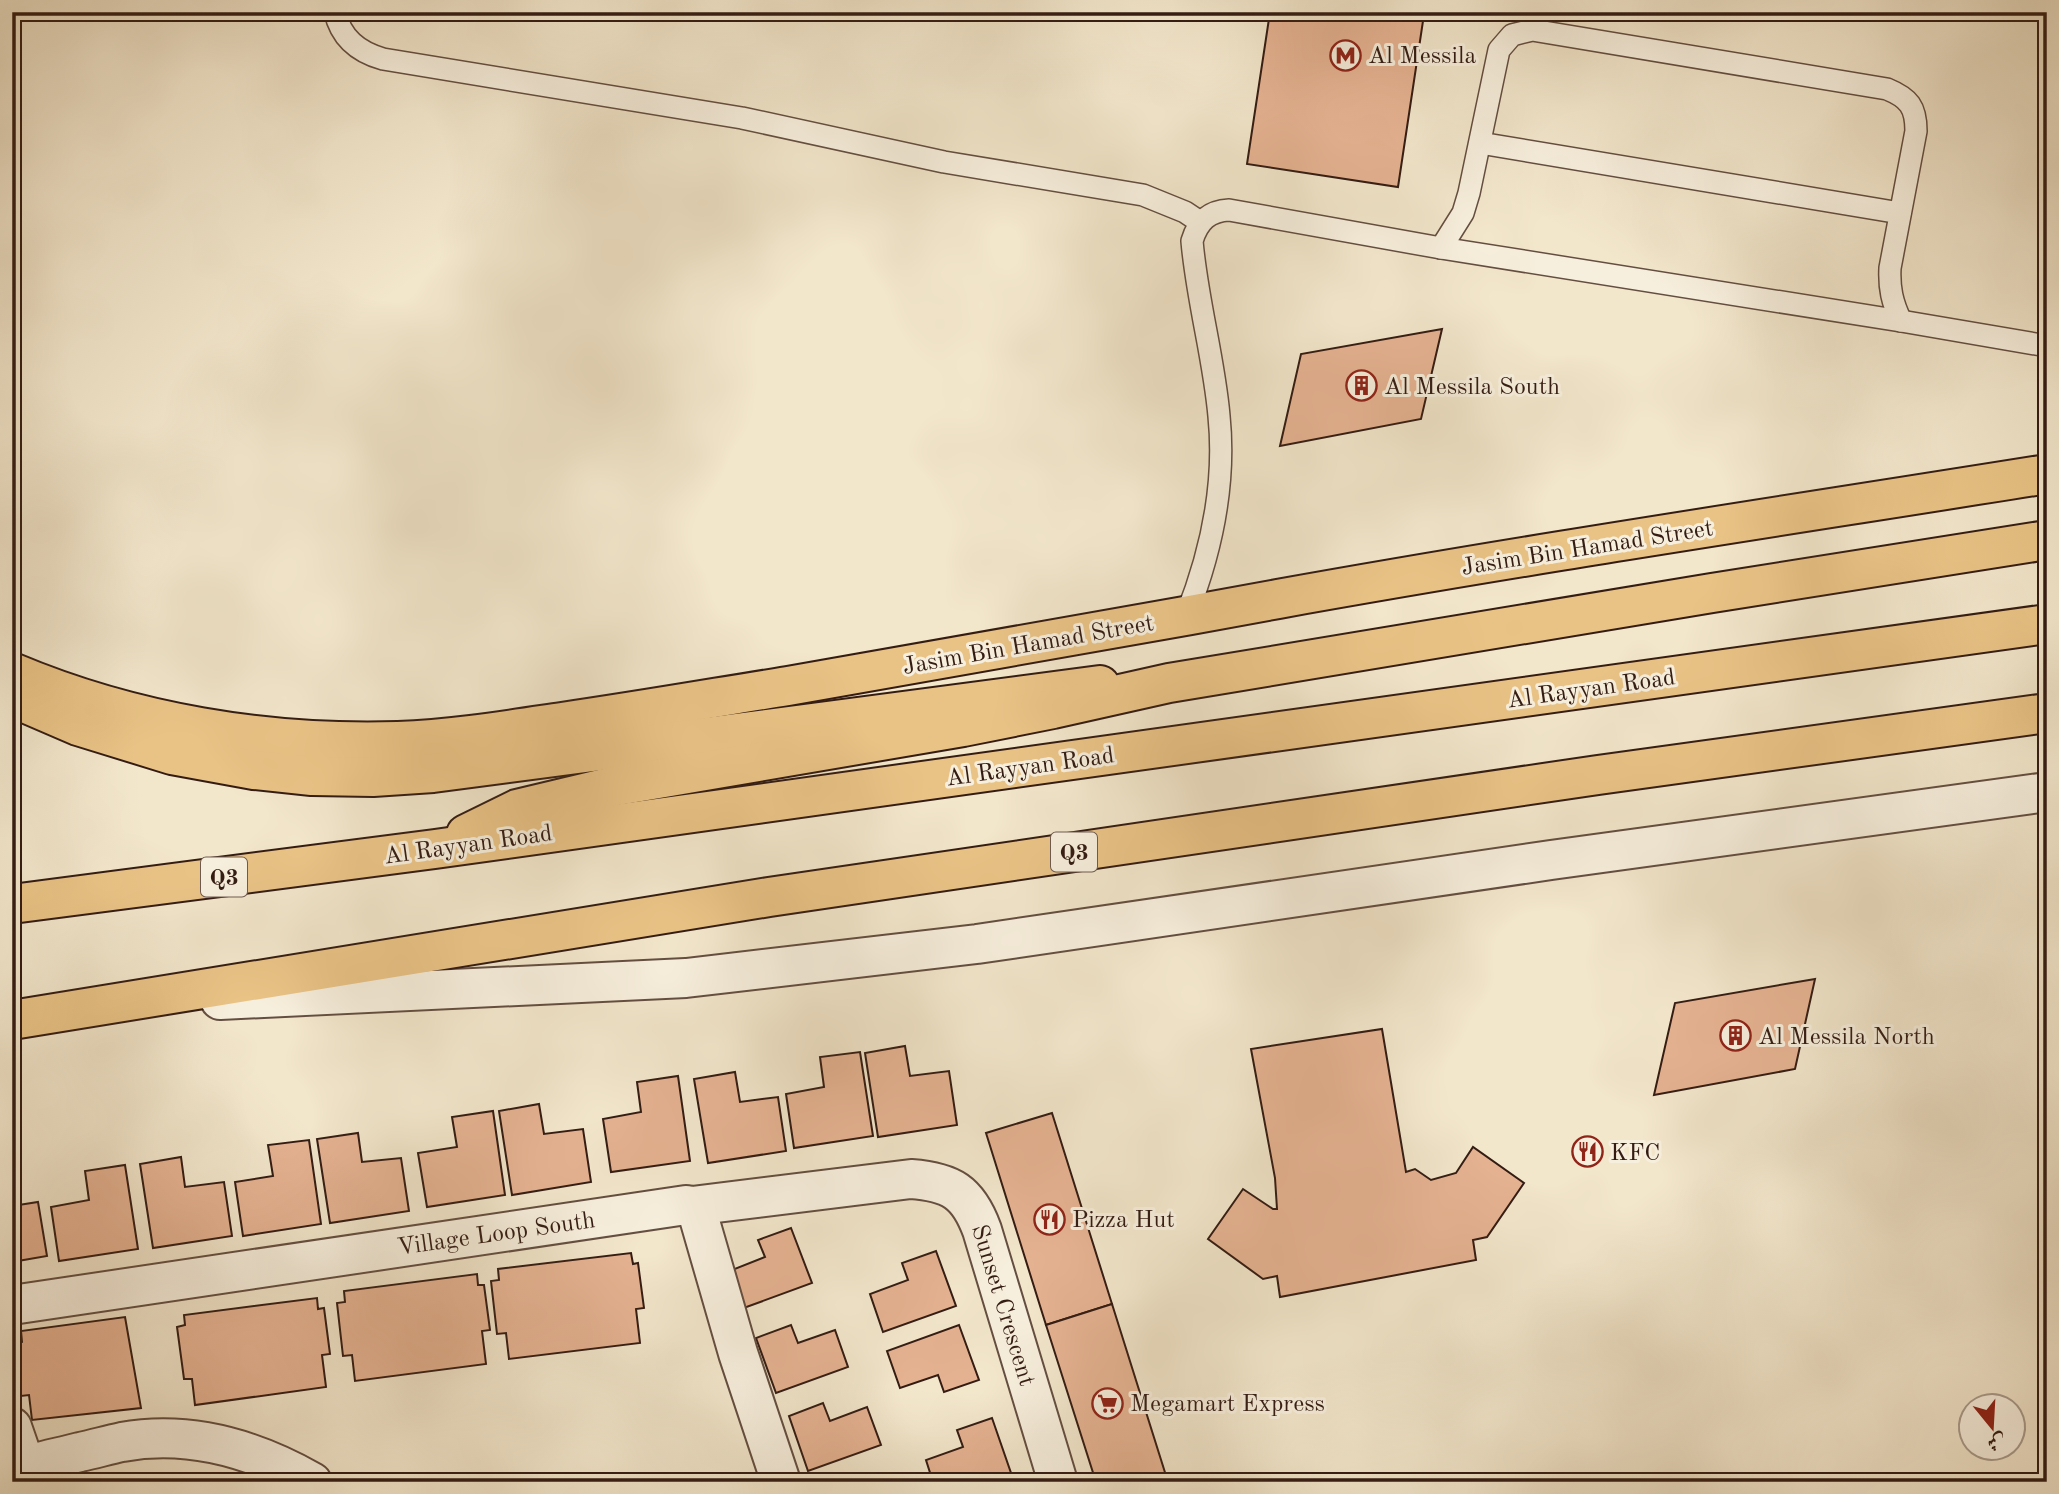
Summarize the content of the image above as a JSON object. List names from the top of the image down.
{
  "streets": {
    "main road": ["Jasim Bin Hamad Street", "Al Rayyan Road", "Q3"],
    "street": ["Village Loop South", "Sunset Crescent"]
  },
  "crossings": [
    ["Village Loop South", "Sunset Crescent"]
  ],
  "places": {
    "metro station": ["Al Messila"],
    "building": ["Al Messila South", "Al Messila North"],
    "restaurant": ["KFC", "Pizza Hut"],
    "supermarket": ["Megamart Express"]
  },
  "north": "bottom"
}
